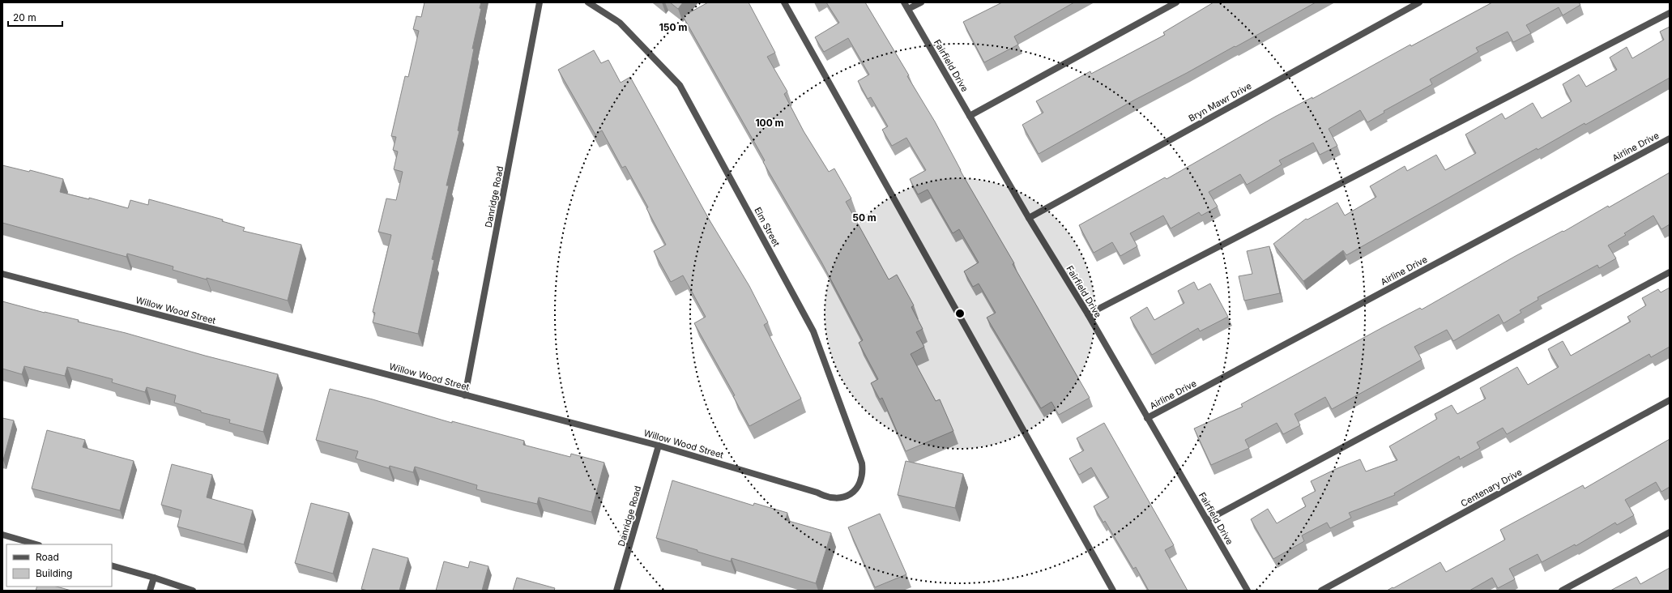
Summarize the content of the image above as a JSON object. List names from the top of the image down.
{
  "streets": {
    "street": [
      "Fairfield Drive",
      "Bryn Mawr Drive",
      "Airline Drive",
      "Danridge Road",
      "Elm Street",
      "Willow Wood Street",
      "Centenary Drive"
    ]
  },
  "crossings": [
    ["Fairfield Drive", "Bryn Mawr Drive"],
    ["Fairfield Drive", "Airline Drive"],
    ["Danridge Road", "Willow Wood Street"],
    ["Elm Street", "Willow Wood Street"]
  ],
  "legend": ["Road", "Building"],
  "scale_bar": "20 m",
  "rings": ["150 m", "100 m", "50 m"]
}
